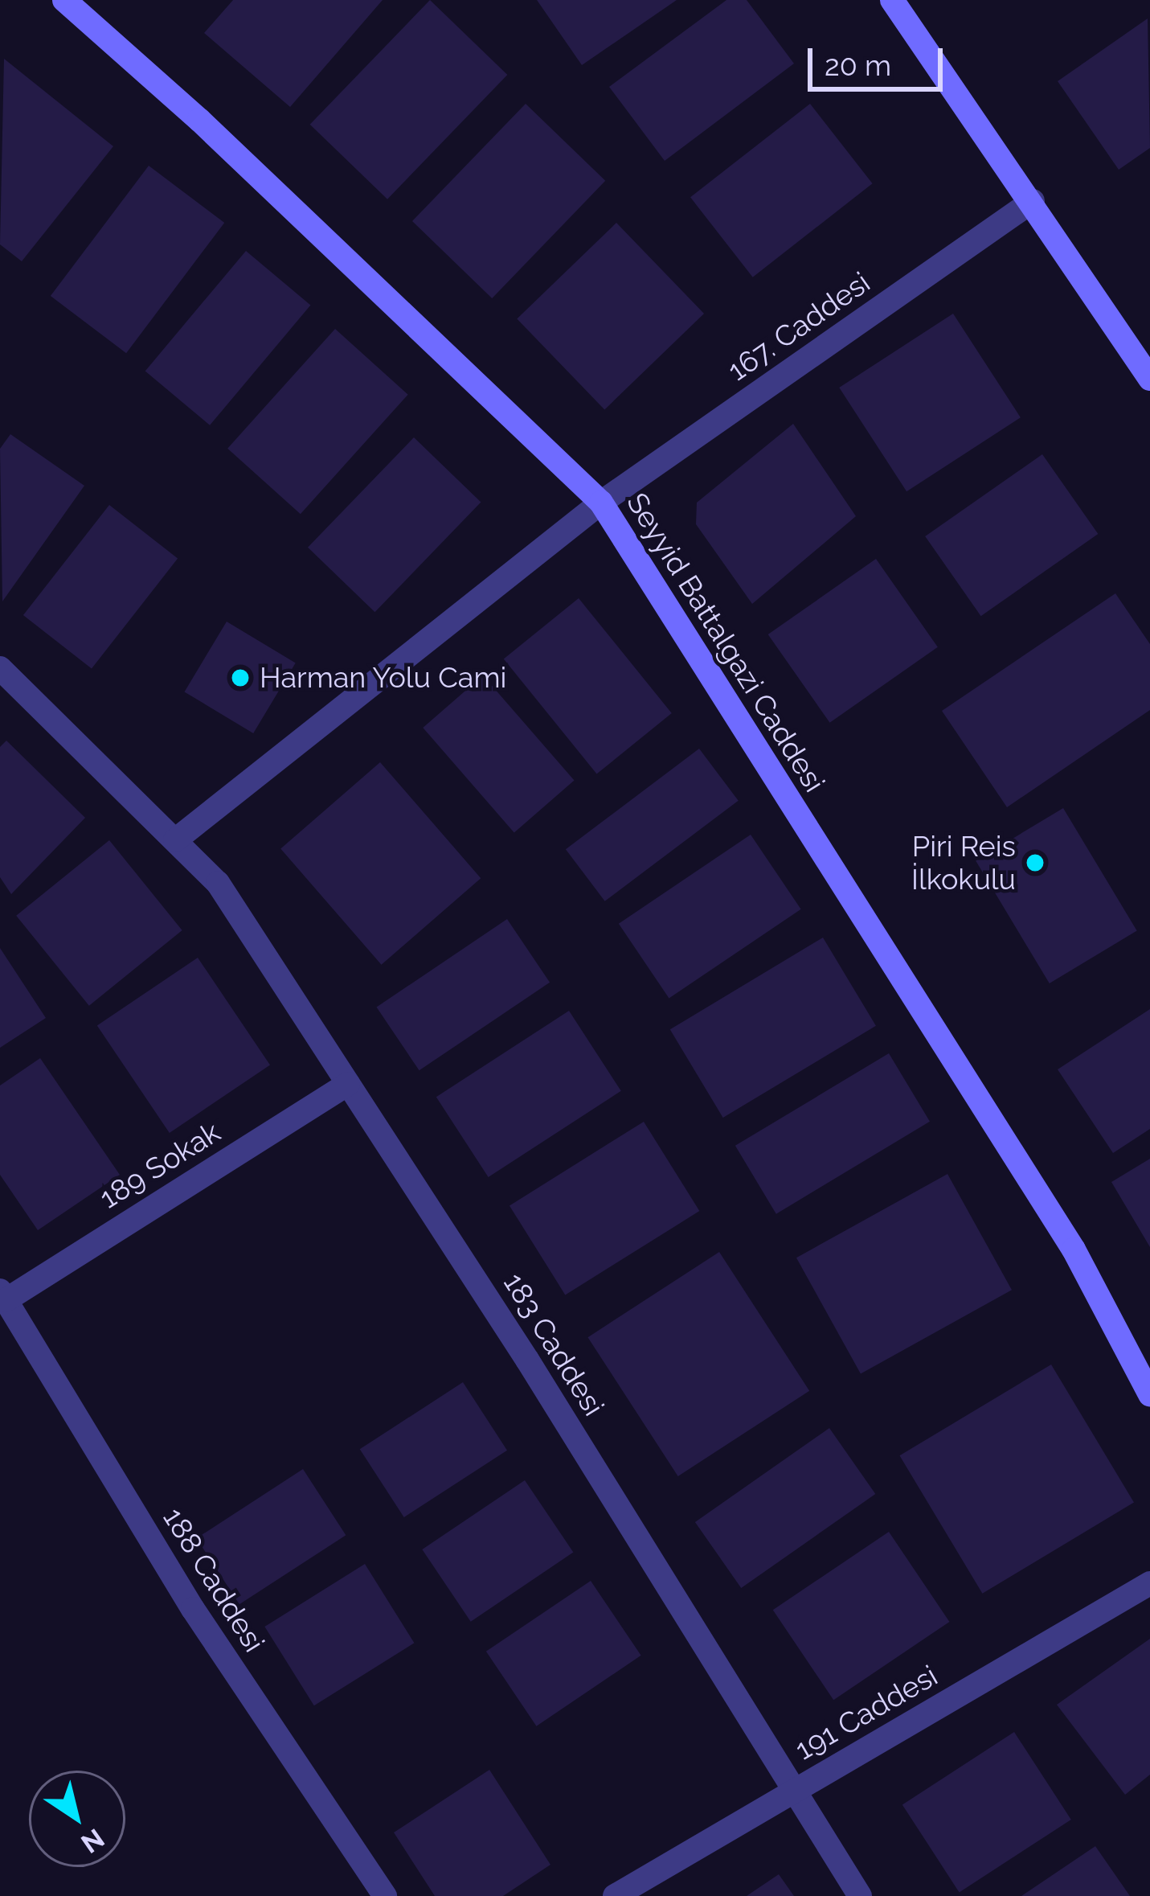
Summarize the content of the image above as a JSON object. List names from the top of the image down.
{
  "streets": {
    "street": [
      "167. Caddesi",
      "Seyyid Battalgazi Caddesi",
      "189 Sokak",
      "183 Caddesi",
      "188 Caddesi",
      "191 Caddesi"
    ]
  },
  "crossings": [
    ["167. Caddesi", "Seyyid Battalgazi Caddesi"],
    ["167. Caddesi", "183 Caddesi"],
    ["189 Sokak", "183 Caddesi"],
    ["189 Sokak", "188 Caddesi"],
    ["183 Caddesi", "191 Caddesi"]
  ],
  "places": ["Harman Yolu Cami", "Piri Reis İlkokulu"],
  "scale_bar": "20 m",
  "north": "bottom right"
}
